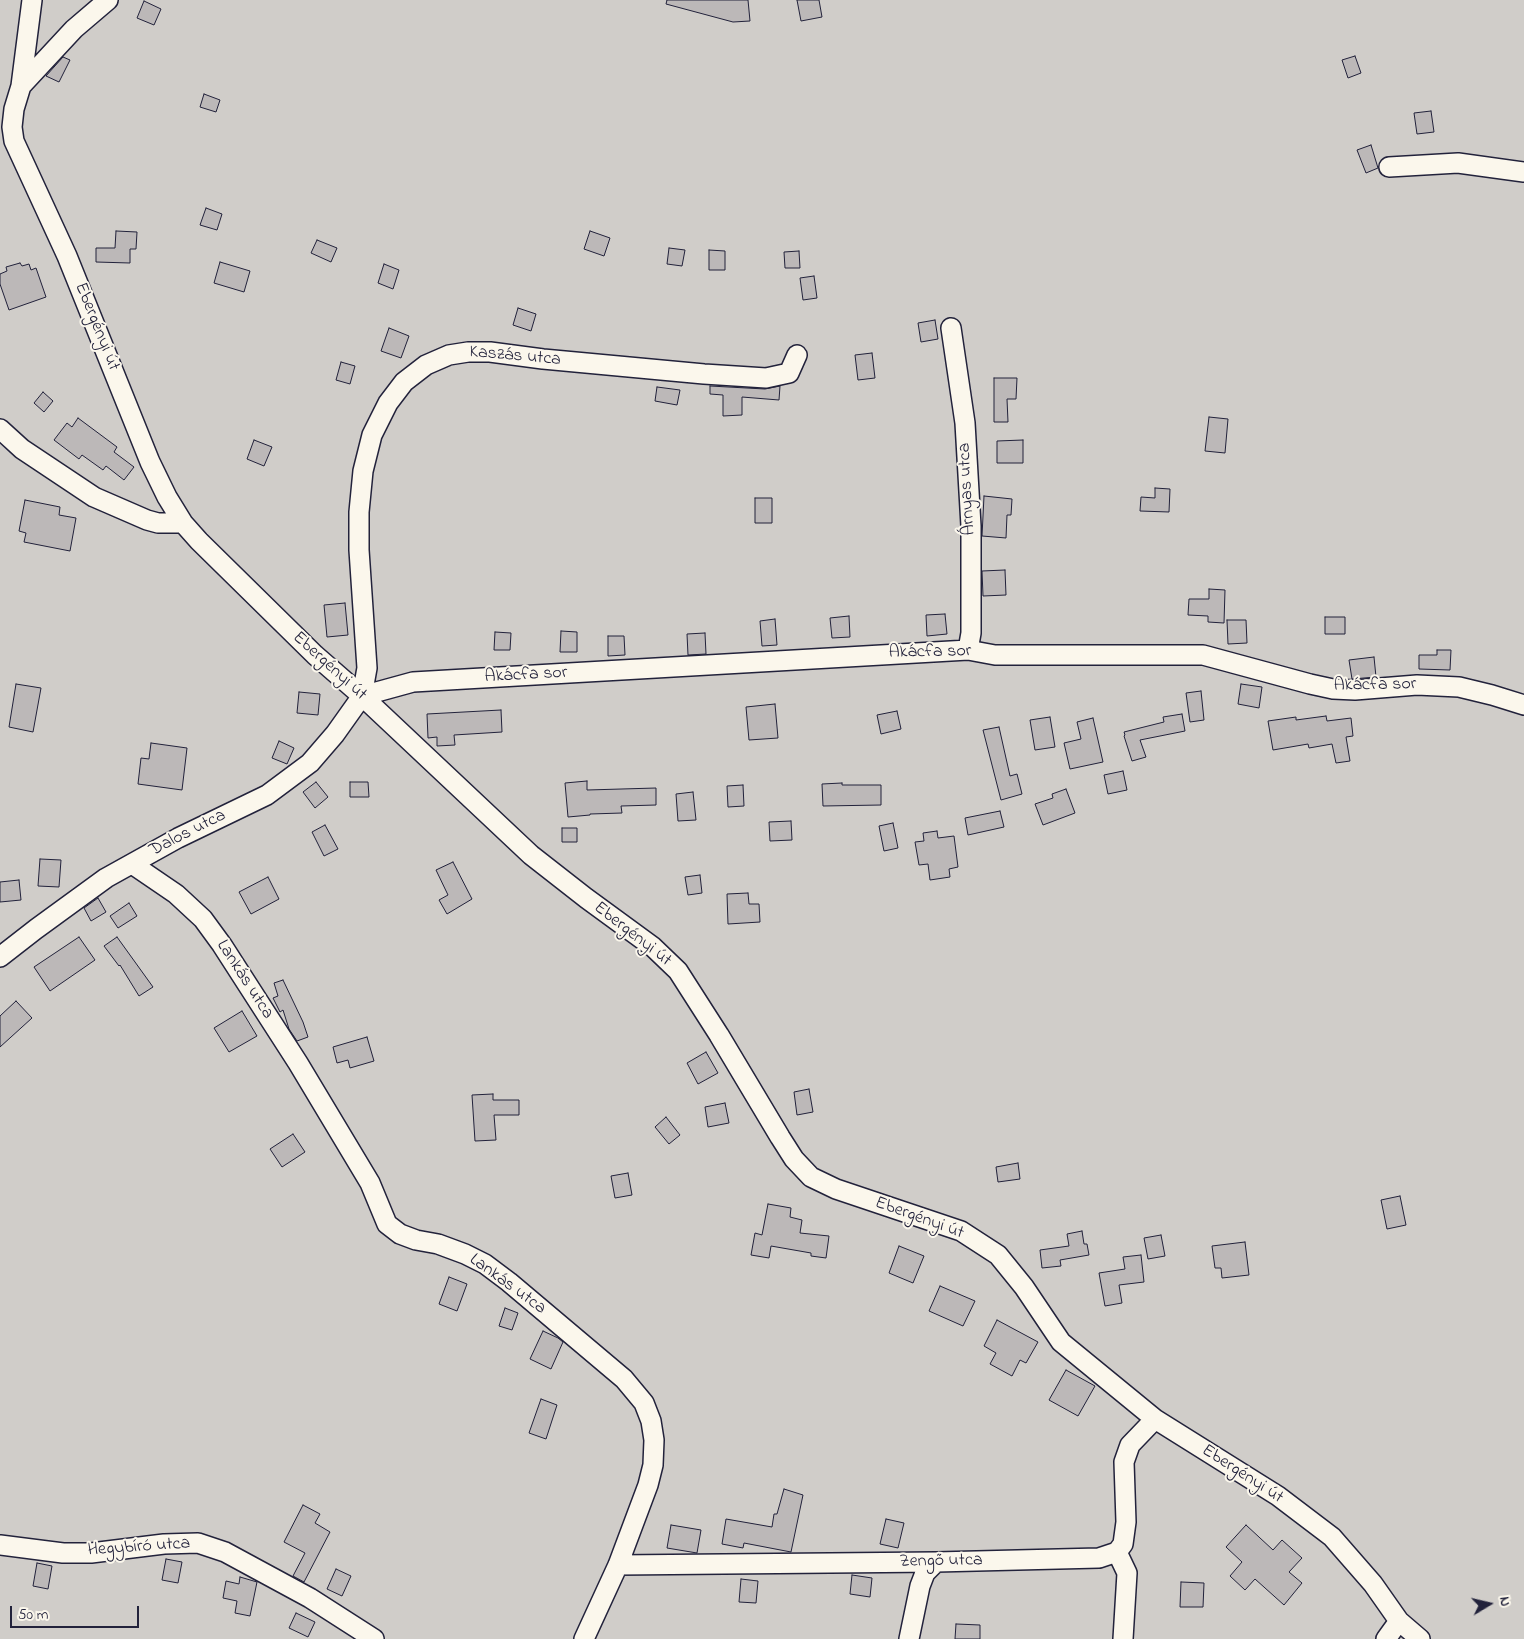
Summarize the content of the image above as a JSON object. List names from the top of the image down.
{
  "streets": {
    "street": [
      "Ebergényi út",
      "Kaszás utca",
      "Árnyas utca",
      "Akácfa sor",
      "Dalos utca",
      "Lankás utca",
      "Hegybíró utca",
      "Zengő utca"
    ]
  },
  "crossings": [
    ["Ebergényi út", "Kaszás utca"],
    ["Ebergényi út", "Akácfa sor"],
    ["Ebergényi út", "Dalos utca"],
    ["Kaszás utca", "Akácfa sor"],
    ["Kaszás utca", "Dalos utca"],
    ["Árnyas utca", "Akácfa sor"],
    ["Akácfa sor", "Dalos utca"],
    ["Dalos utca", "Lankás utca"],
    ["Lankás utca", "Zengő utca"]
  ],
  "scale_bar": "50 m",
  "north": "right"
}
